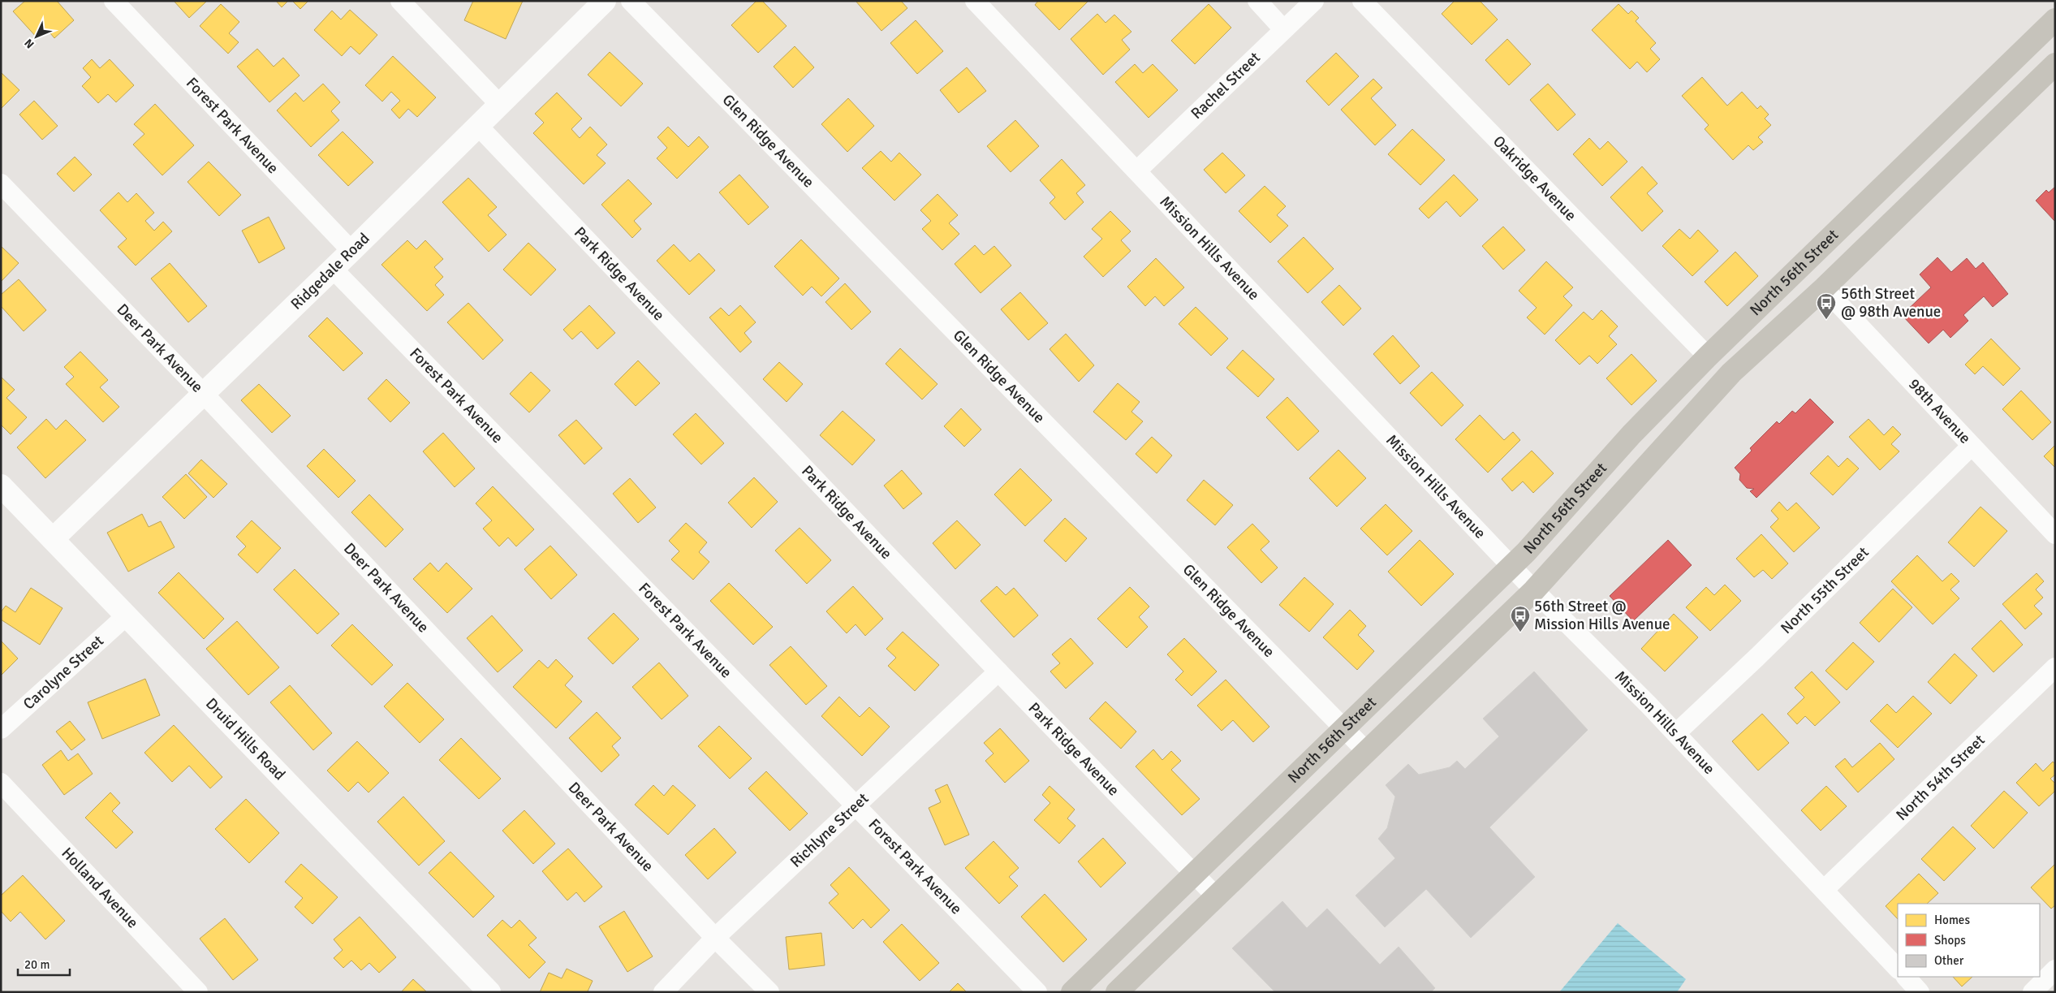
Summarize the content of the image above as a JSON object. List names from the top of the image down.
{
  "streets": {
    "main road": ["North 56th Street"],
    "street": [
      "Rachel Street",
      "Forest Park Avenue",
      "Glen Ridge Avenue",
      "Oakridge Avenue",
      "Mission Hills Avenue",
      "Ridgedale Road",
      "Park Ridge Avenue",
      "Deer Park Avenue",
      "98th Avenue",
      "North 55th Street",
      "Carolyne Street",
      "Druid Hills Road",
      "North 54th Street",
      "Richlyne Street",
      "Holland Avenue"
    ]
  },
  "crossings": [
    ["Rachel Street", "Mission Hills Avenue"],
    ["Forest Park Avenue", "Ridgedale Road"],
    ["Forest Park Avenue", "Richlyne Street"],
    ["Glen Ridge Avenue", "North 56th Street"],
    ["Oakridge Avenue", "North 56th Street"],
    ["Mission Hills Avenue", "North 56th Street"],
    ["Mission Hills Avenue", "North 55th Street"],
    ["Mission Hills Avenue", "North 54th Street"],
    ["Ridgedale Road", "Park Ridge Avenue"],
    ["Ridgedale Road", "Deer Park Avenue"],
    ["Ridgedale Road", "Druid Hills Road"],
    ["North 56th Street", "Park Ridge Avenue"],
    ["North 56th Street", "98th Avenue"],
    ["Park Ridge Avenue", "Richlyne Street"],
    ["Deer Park Avenue", "Richlyne Street"],
    ["98th Avenue", "North 55th Street"],
    ["Carolyne Street", "Druid Hills Road"]
  ],
  "places": {
    "bus stop": ["56th Street @ 98th Avenue", "56th Street @ Mission Hills Avenue"]
  },
  "legend": ["Homes", "Shops", "Other"],
  "scale_bar": "20 m",
  "north": "bottom left"
}
